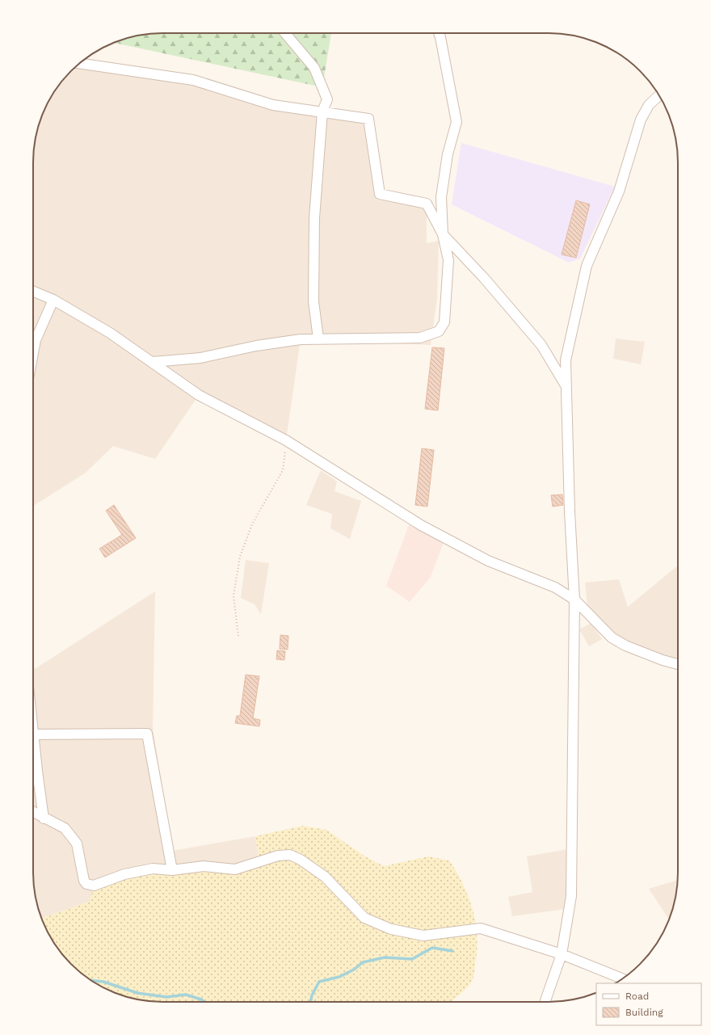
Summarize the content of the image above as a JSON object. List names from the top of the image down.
{
  "legend": ["Road", "Building"]
}
